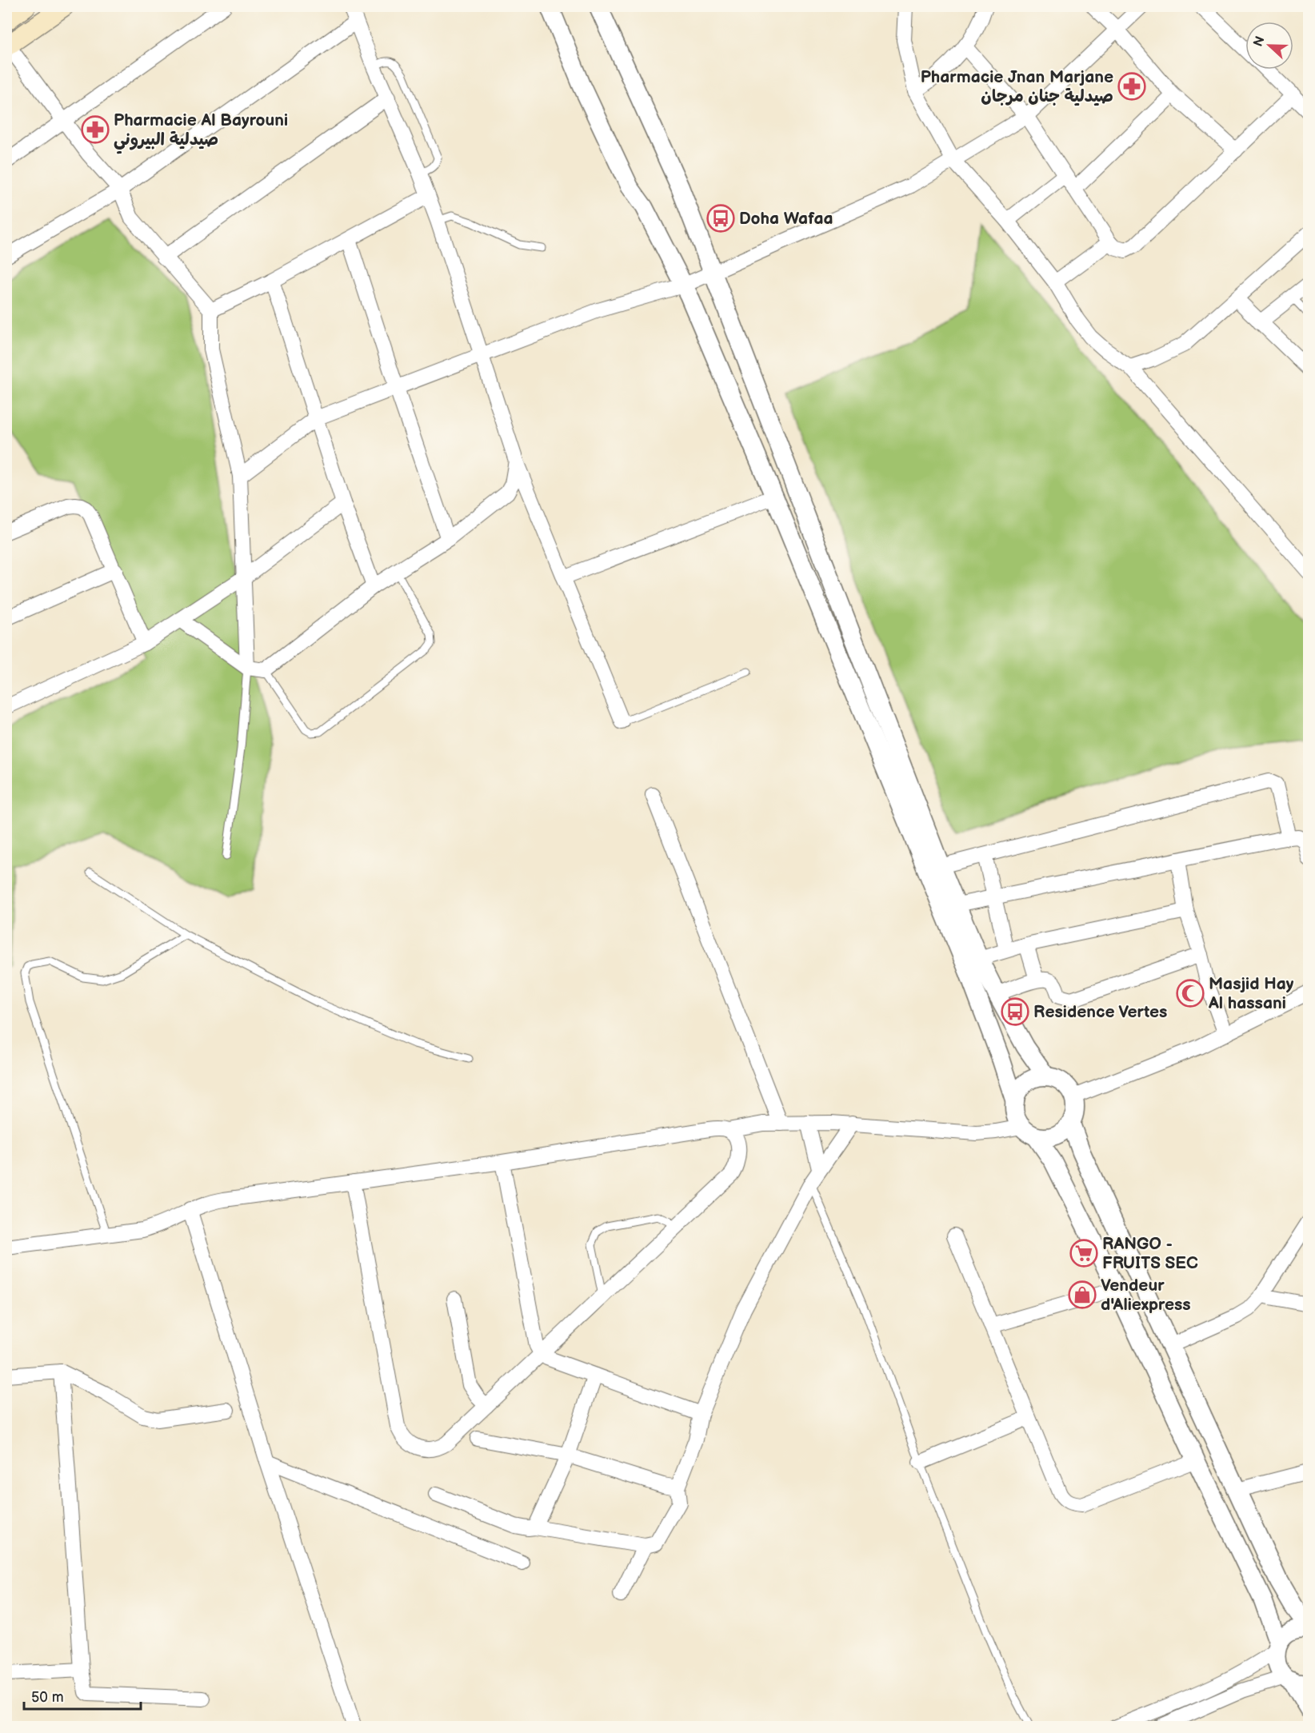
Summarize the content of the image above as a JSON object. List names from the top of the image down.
{
  "places": {
    "pharmacy": ["Pharmacie Jnan Marjane صيدلية جنان مرجان", "Pharmacie Al Bayrouni صيدلية البيروني"],
    "bus stop": ["Doha Wafaa", "Residence Vertes"],
    "mosque": ["Masjid Hay Al hassani"],
    "supermarket": ["RANGO - FRUITS SEC"],
    "shop": ["Vendeur d'Aliexpress"]
  },
  "scale_bar": "50 m",
  "north": "left"
}
